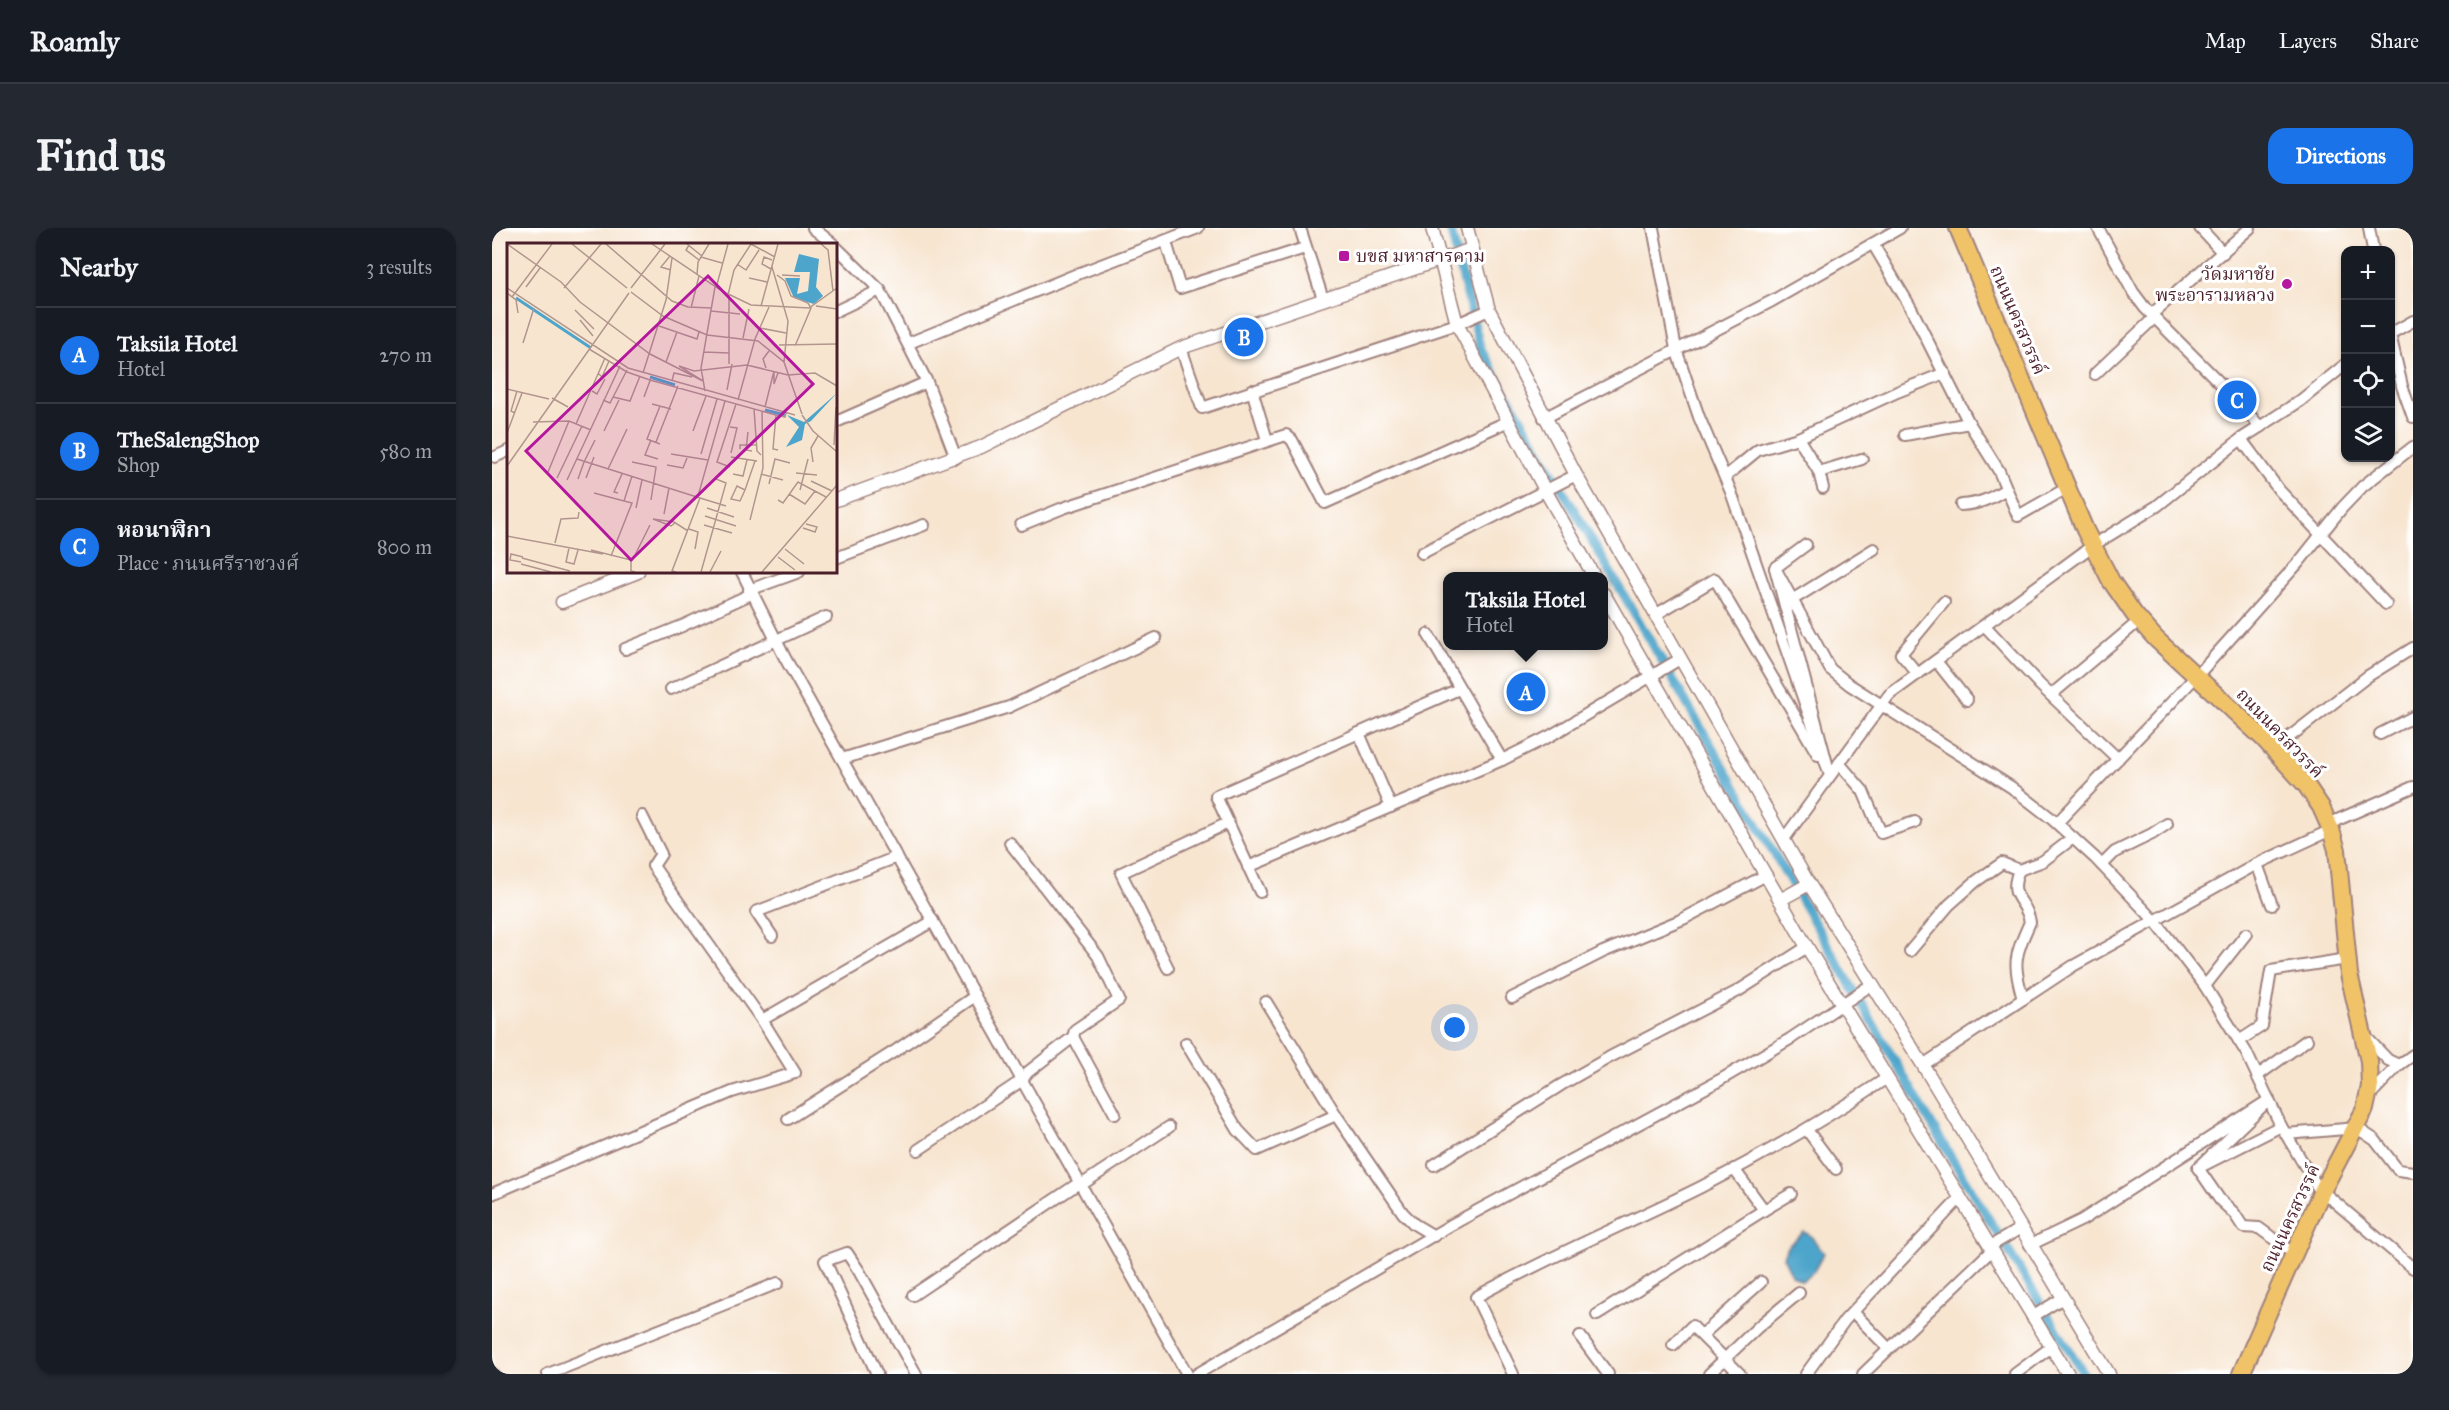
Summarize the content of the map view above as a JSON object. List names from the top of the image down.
{
  "streets": {
    "main road": ["ถนนนครสวรรค์"]
  },
  "places": {
    "transit": ["บขส มหาสารคาม"],
    "other": ["วัดมหาชัย พระอารามหลวง"]
  },
  "page": {
    "header": "Roamly",
    "nav": ["Map", "Layers", "Share"],
    "buttons": "Directions",
    "title": "Find us",
    "heading": ["Nearby", "3 results"],
    "map_buttons": ["+", "−"],
    "list": [
      {
        "mark": "A",
        "name": "Taksila Hotel",
        "note": "Hotel",
        "value": "270 m"
      },
      {
        "mark": "B",
        "name": "TheSalengShop",
        "note": "Shop",
        "value": "580 m"
      },
      {
        "mark": "C",
        "name": "หอนาฬิกา",
        "note": "Place · ภนนศรีราชวงศ์",
        "value": "800 m"
      }
    ],
    "pins": ["B", "C", "A"],
    "popup": ["Taksila Hotel", "Hotel"]
  }
}
